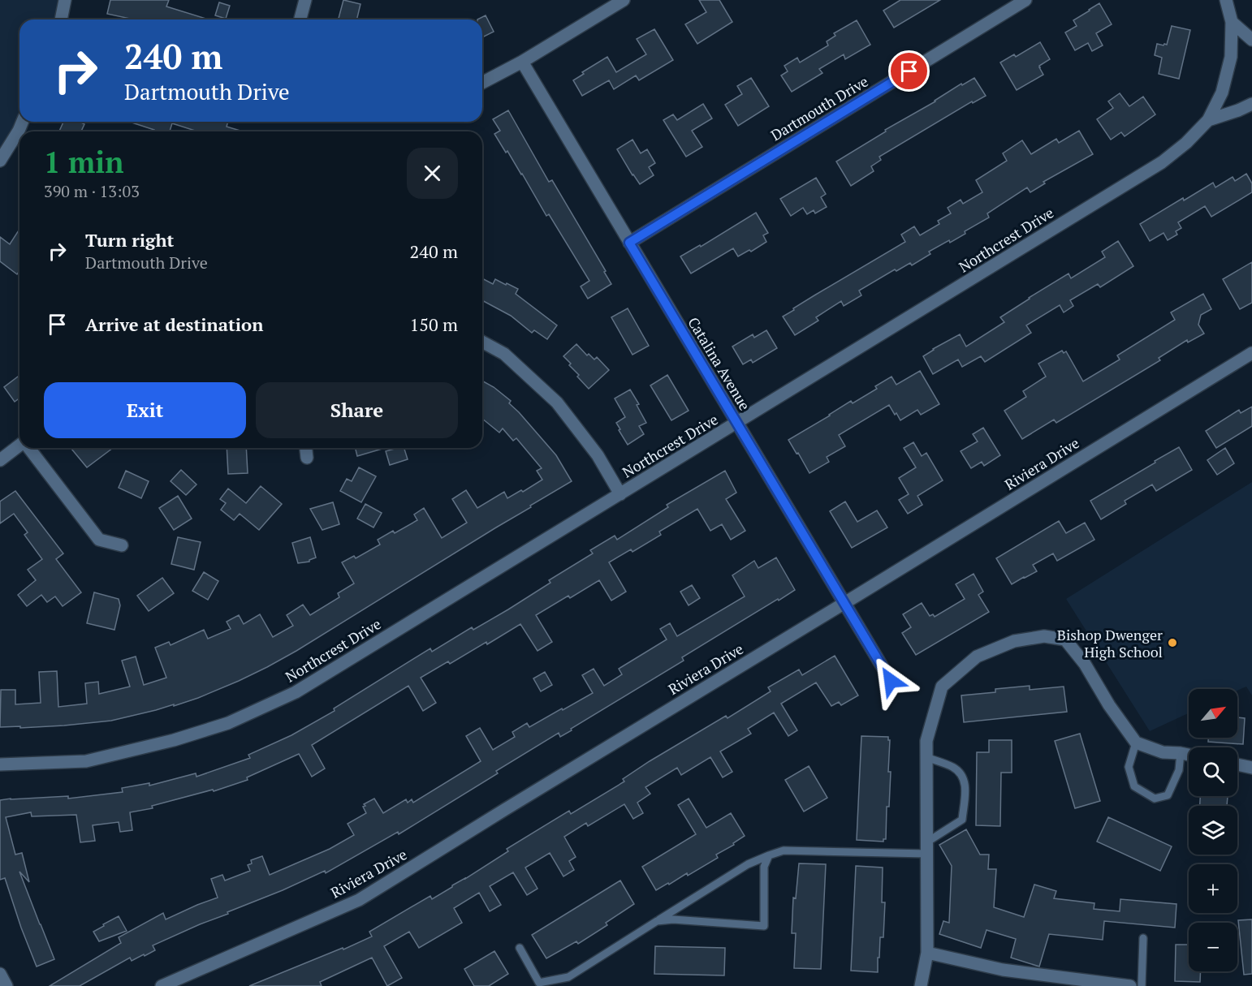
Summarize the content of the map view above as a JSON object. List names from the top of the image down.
{
  "streets": {
    "street": [
      "Dartmouth Drive",
      "Northcrest Drive",
      "Catalina Avenue",
      "Riviera Drive"
    ]
  },
  "crossings": [
    ["Dartmouth Drive", "Catalina Avenue"],
    ["Northcrest Drive", "Catalina Avenue"],
    ["Catalina Avenue", "Riviera Drive"]
  ],
  "places": ["Bishop Dwenger High School"],
  "north": "top right",
  "page": {
    "turn": ["240 m", "Dartmouth Drive"],
    "heading": ["1 min", "390 m · 13:03"],
    "list": [
      {
        "name": "Turn right",
        "note": "Dartmouth Drive",
        "value": "240 m"
      },
      {
        "name": "Arrive at destination",
        "value": "150 m"
      }
    ],
    "buttons": ["Exit", "Share"],
    "map_buttons": ["+", "−"]
  }
}
